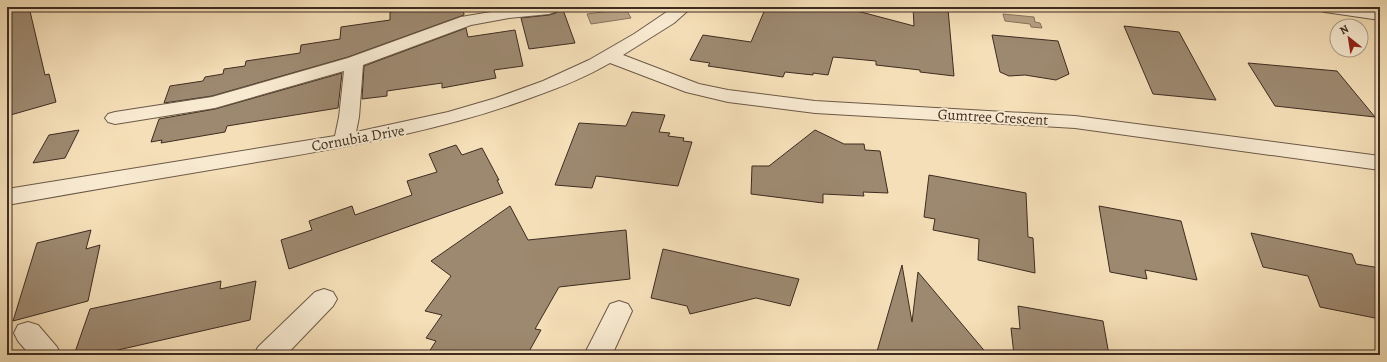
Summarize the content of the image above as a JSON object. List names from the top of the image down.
{
  "streets": {
    "street": ["Gumtree Crescent", "Cornubia Drive"]
  },
  "crossings": [
    ["Gumtree Crescent", "Cornubia Drive"]
  ],
  "north": "top left"
}
